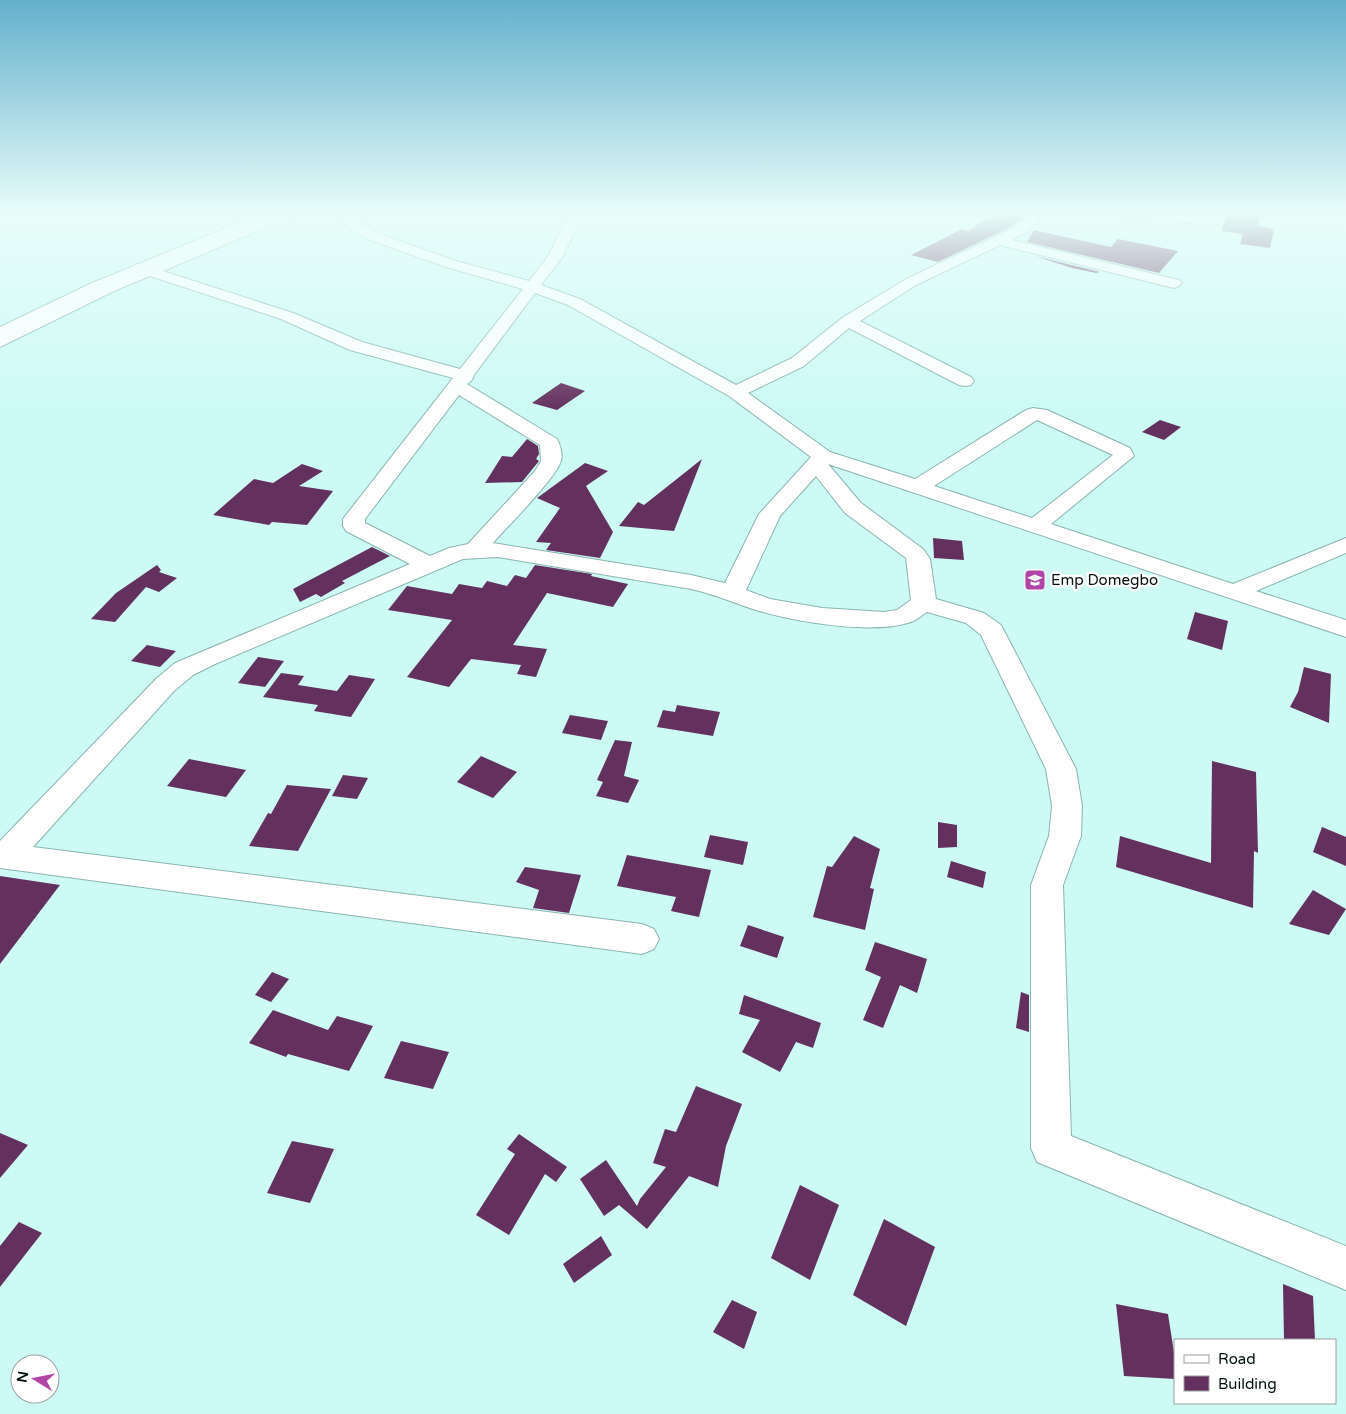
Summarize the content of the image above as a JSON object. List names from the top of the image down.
{
  "places": {
    "school or university": ["Emp Domegbo"]
  },
  "legend": ["Road", "Building"],
  "north": "left"
}
